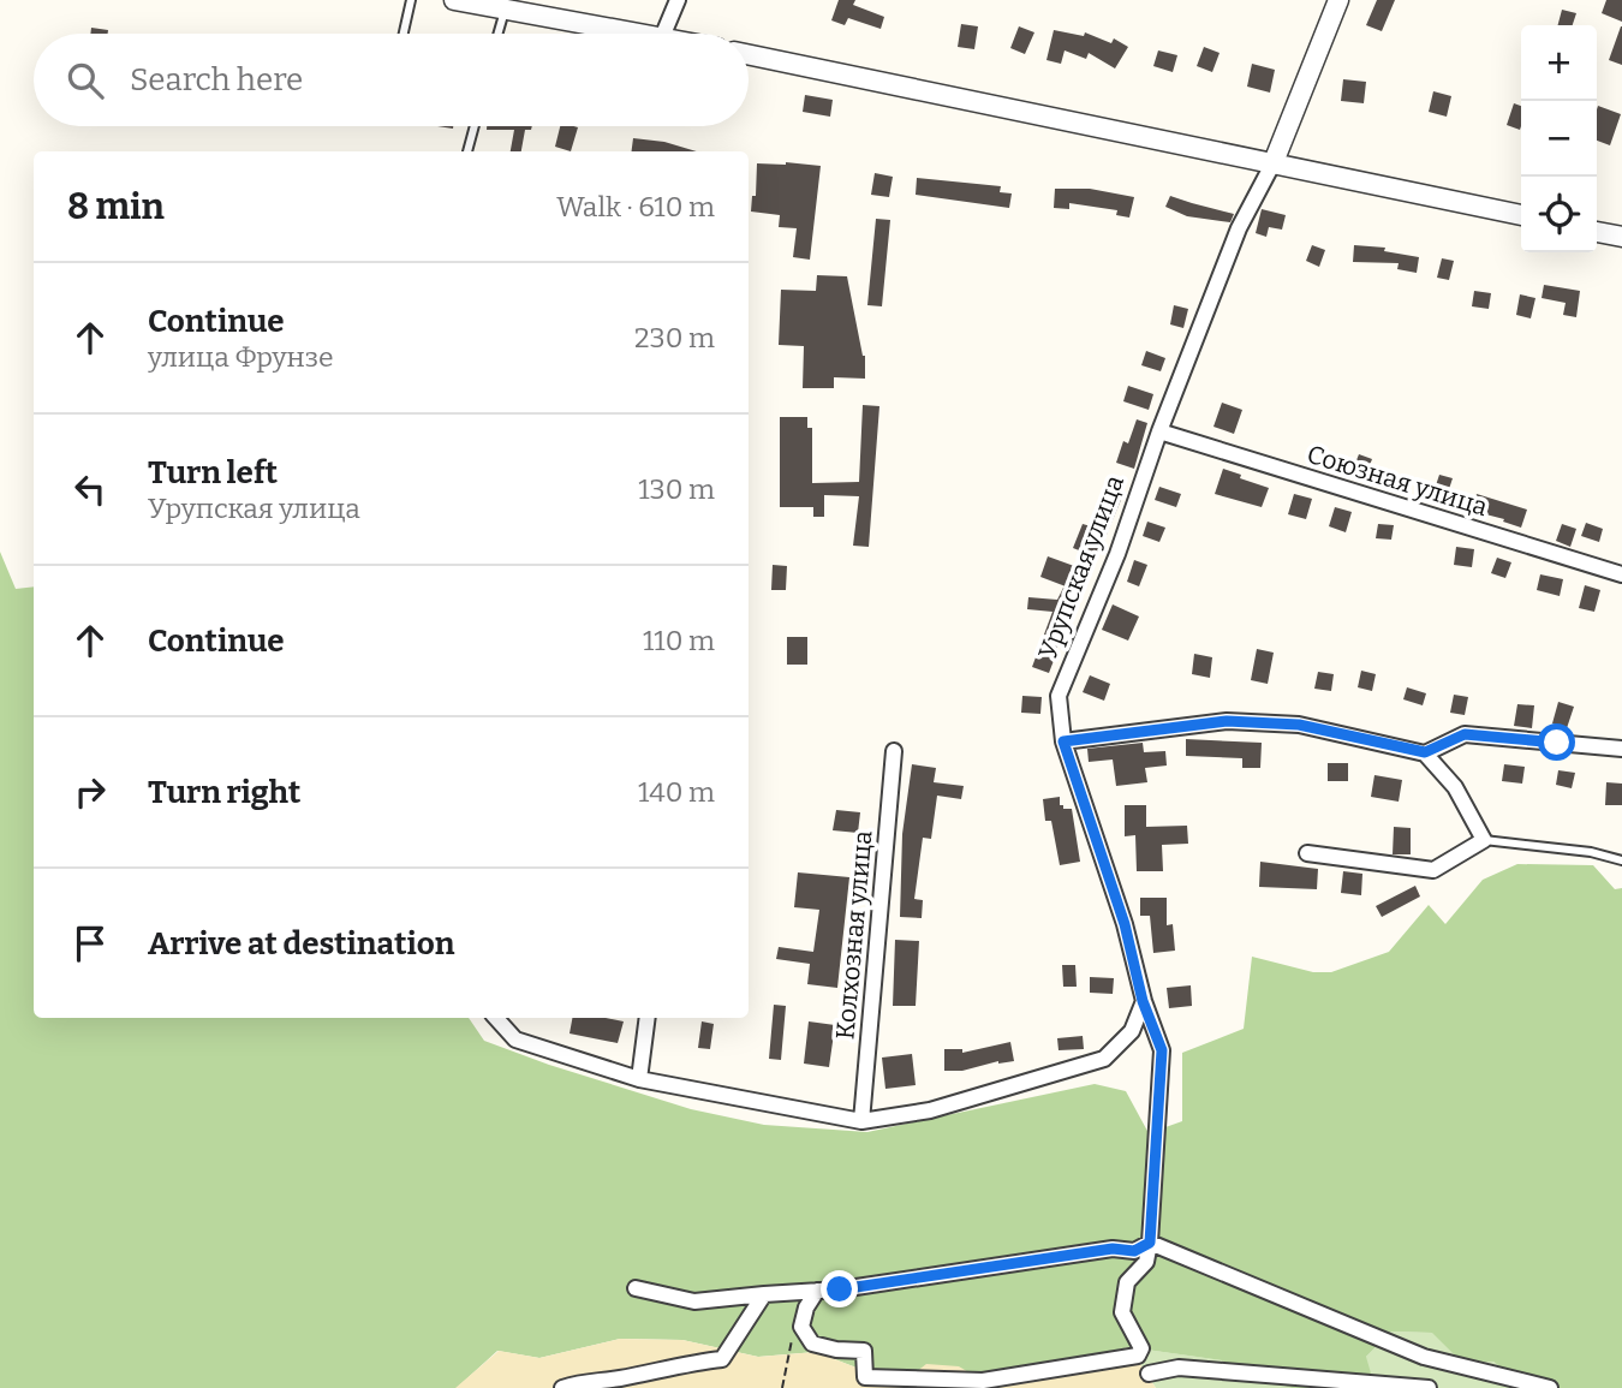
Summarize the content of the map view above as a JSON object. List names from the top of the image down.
{
  "streets": {
    "street": ["Союзная улица", "Урупская улица", "Колхозная улица"]
  },
  "crossings": [
    ["Союзная улица", "Урупская улица"]
  ],
  "page": {
    "map_buttons": ["+", "−"],
    "search": "Search here",
    "heading": ["8 min", "Walk · 610 m"],
    "list": [
      ["Continue", "улица Фрунзе", "230 m"],
      ["Turn left", "Урупская улица", "130 m"],
      ["Continue", "110 m"],
      ["Turn right", "140 m"],
      "Arrive at destination"
    ]
  }
}
